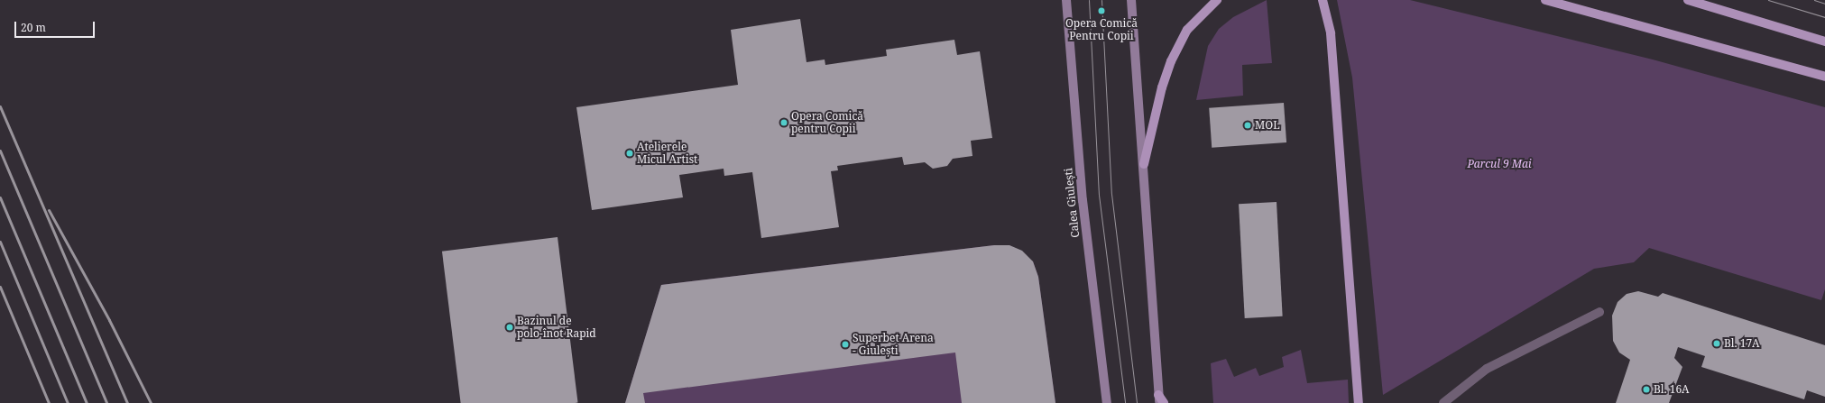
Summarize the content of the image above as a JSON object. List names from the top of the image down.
{
  "streets": {
    "main road": ["Calea Giulești"]
  },
  "parks": ["Parcul 9 Mai"],
  "places": [
    "Opera Comică Pentru Copii",
    "Opera Comică pentru Copii",
    "MOL",
    "Atelierele Micul Artist",
    "Bazinul de polo-înot Rapid",
    "Bl. 17A",
    "Superbet Arena - Giulești",
    "Bl. 16A"
  ],
  "scale_bar": "20 m"
}
